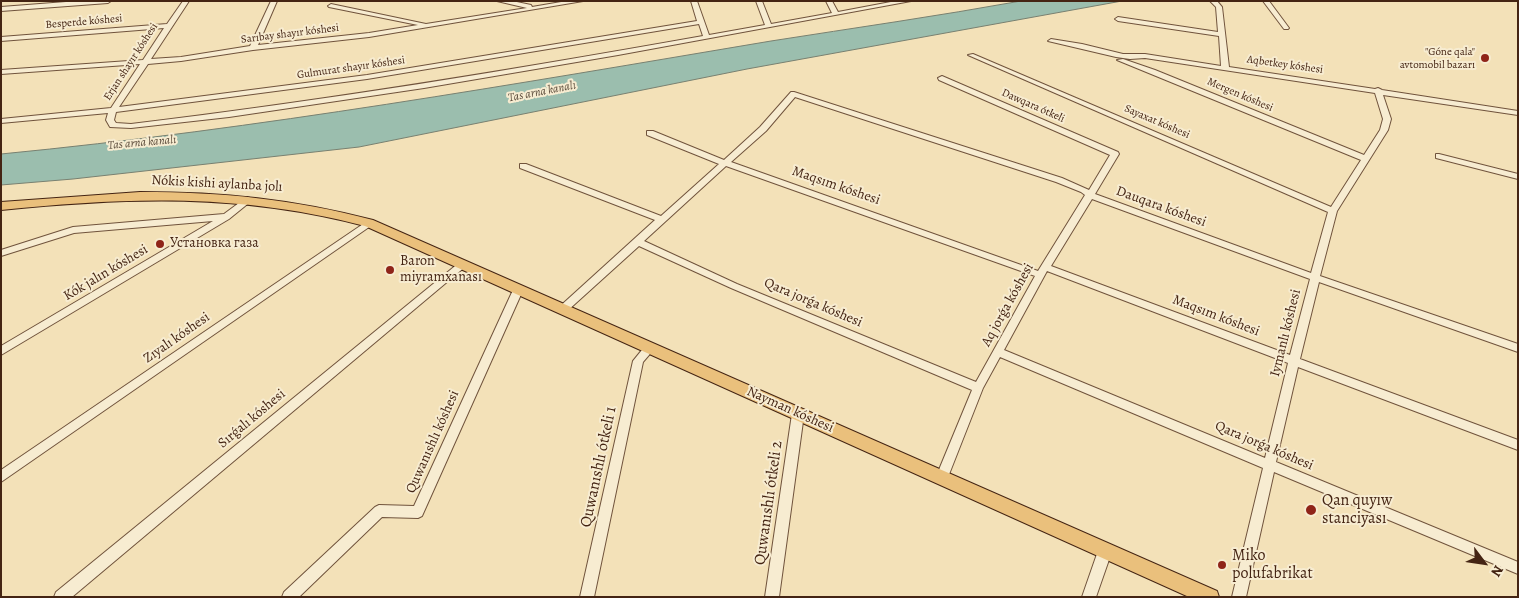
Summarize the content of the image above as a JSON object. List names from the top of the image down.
{
  "streets": {
    "main road": ["Nókis kishi aylanba jolı", "Nayman kóshesi"],
    "street": [
      "Besperde kóshesi",
      "Sarıbay shayır kóshesi",
      "Erjan shayır kóshesi",
      "Aqbetkey kóshesi",
      "Gulmurat shayır kóshesi",
      "Mergen kóshesi",
      "Dawqara ótkeli",
      "Sayaxat kóshesi",
      "Maqsım kóshesi",
      "Dauqara kóshesi",
      "Kók jalın kóshesi",
      "Qara jorǵa kóshesi",
      "Aq jorǵa kóshesi",
      "Iymanlı kóshesi",
      "Zıyalı kóshesi",
      "Sırǵalı kóshesi",
      "Quwanıshlı kóshesi",
      "Quwanıshlı ótkeli 1",
      "Quwanıshlı ótkeli 2"
    ]
  },
  "crossings": [
    ["Besperde kóshesi", "Erjan shayır kóshesi"],
    ["Sarıbay shayır kóshesi", "Erjan shayır kóshesi"],
    ["Erjan shayır kóshesi", "Gulmurat shayır kóshesi"],
    ["Aqbetkey kóshesi", "Mergen kóshesi"],
    ["Aqbetkey kóshesi", "Iymanlı kóshesi"],
    ["Mergen kóshesi", "Iymanlı kóshesi"],
    ["Dawqara ótkeli", "Aq jorǵa kóshesi"],
    ["Sayaxat kóshesi", "Iymanlı kóshesi"],
    ["Nókis kishi aylanba jolı", "Kók jalın kóshesi"],
    ["Nókis kishi aylanba jolı", "Zıyalı kóshesi"],
    ["Nókis kishi aylanba jolı", "Nayman kóshesi"],
    ["Maqsım kóshesi", "Dauqara kóshesi"],
    ["Maqsım kóshesi", "Aq jorǵa kóshesi"],
    ["Maqsım kóshesi", "Iymanlı kóshesi"],
    ["Dauqara kóshesi", "Aq jorǵa kóshesi"],
    ["Dauqara kóshesi", "Iymanlı kóshesi"],
    ["Qara jorǵa kóshesi", "Aq jorǵa kóshesi"],
    ["Qara jorǵa kóshesi", "Iymanlı kóshesi"],
    ["Aq jorǵa kóshesi", "Nayman kóshesi"],
    ["Zıyalı kóshesi", "Nayman kóshesi"],
    ["Nayman kóshesi", "Sırǵalı kóshesi"],
    ["Nayman kóshesi", "Quwanıshlı kóshesi"],
    ["Nayman kóshesi", "Quwanıshlı ótkeli 1"],
    ["Nayman kóshesi", "Quwanıshlı ótkeli 2"]
  ],
  "water": ["Tas arna kanalı"],
  "places": [
    "\"Góne qala\" avtomobil bazarı",
    "Установка газа",
    "Baron miyramxanası",
    "Qan quyıw stanciyası",
    "Miko polufabrikat"
  ],
  "north": "bottom right"
}
